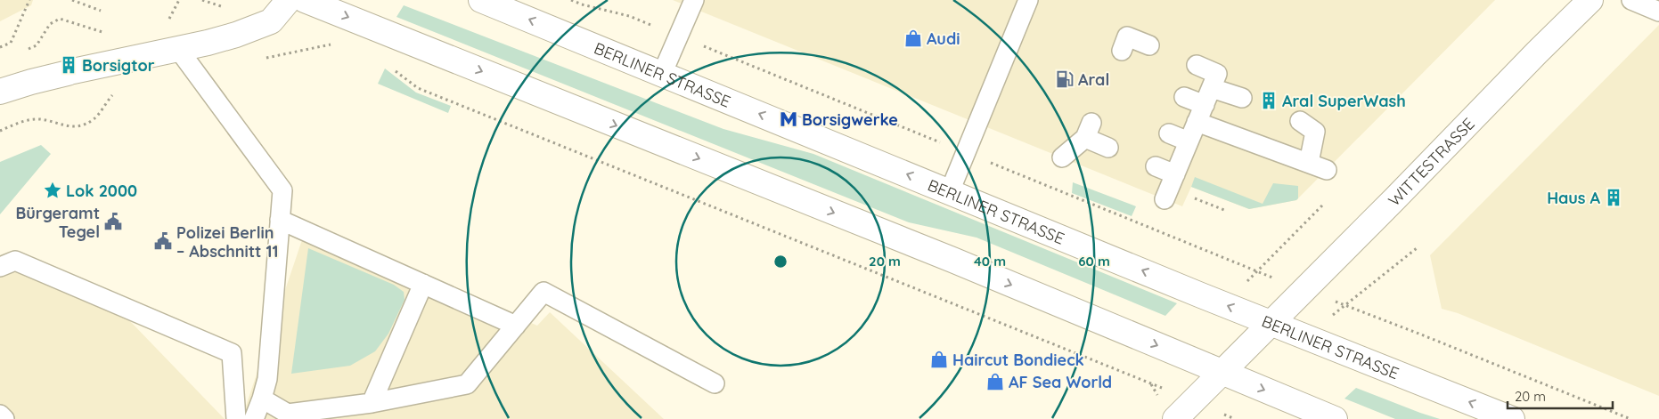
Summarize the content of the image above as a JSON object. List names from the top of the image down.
{
  "streets": {
    "main road": ["BERLINER STRASSE", "WITTESTRASSE"]
  },
  "crossings": [
    ["BERLINER STRASSE", "WITTESTRASSE"]
  ],
  "places": {
    "shop": ["Audi", "Haircut Bondieck", "AF Sea World"],
    "building": ["Borsigtor", "Aral SuperWash", "Haus A"],
    "fuel station": ["Aral"],
    "metro station": ["Borsigwerke"],
    "place": ["Lok 2000"],
    "public building": ["Bürgeramt Tegel", "Polizei Berlin – Abschnitt 11"]
  },
  "scale_bar": "20 m",
  "rings": ["20 m", "40 m", "60 m"]
}
